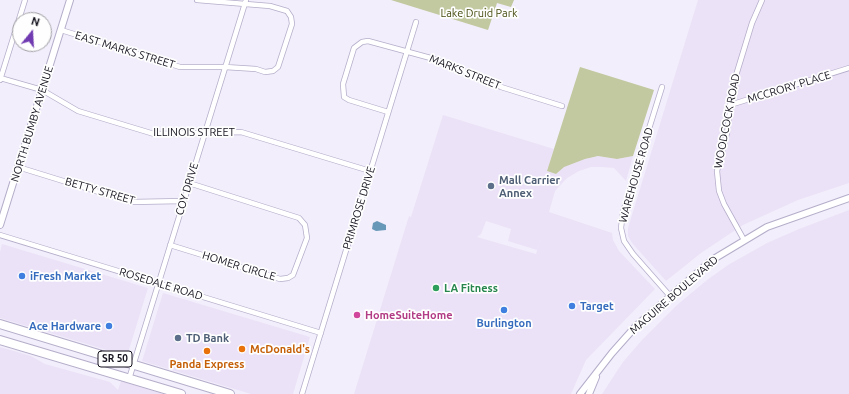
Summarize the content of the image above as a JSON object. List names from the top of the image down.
{
  "streets": {
    "highway": ["SR 50"],
    "street": [
      "EAST MARKS STREET",
      "MARKS STREET",
      "MCCRORY PLACE",
      "WOODCOCK ROAD",
      "NORTH BUMBY AVENUE",
      "ILLINOIS STREET",
      "WAREHOUSE ROAD",
      "COY DRIVE",
      "BETTY STREET",
      "PRIMROSE DRIVE",
      "HOMER CIRCLE",
      "ROSEDALE ROAD",
      "MAGUIRE BOULEVARD"
    ]
  },
  "crossings": [
    ["EAST MARKS STREET", "NORTH BUMBY AVENUE"],
    ["EAST MARKS STREET", "COY DRIVE"],
    ["MARKS STREET", "PRIMROSE DRIVE"],
    ["MCCRORY PLACE", "WOODCOCK ROAD"],
    ["WOODCOCK ROAD", "MAGUIRE BOULEVARD"],
    ["NORTH BUMBY AVENUE", "ILLINOIS STREET"],
    ["NORTH BUMBY AVENUE", "BETTY STREET"],
    ["ILLINOIS STREET", "COY DRIVE"],
    ["ILLINOIS STREET", "PRIMROSE DRIVE"],
    ["WAREHOUSE ROAD", "MAGUIRE BOULEVARD"],
    ["COY DRIVE", "BETTY STREET"],
    ["COY DRIVE", "HOMER CIRCLE"],
    ["COY DRIVE", "ROSEDALE ROAD"],
    ["COY DRIVE", "SR 50"],
    ["PRIMROSE DRIVE", "ROSEDALE ROAD"]
  ],
  "parks": ["Lake Druid Park"],
  "places": [
    "Mall Carrier Annex",
    "iFresh Market",
    "LA Fitness",
    "Target",
    "Burlington",
    "HomeSuiteHome",
    "Ace Hardware",
    "TD Bank",
    "McDonald's",
    "Panda Express"
  ],
  "north": "top"
}
